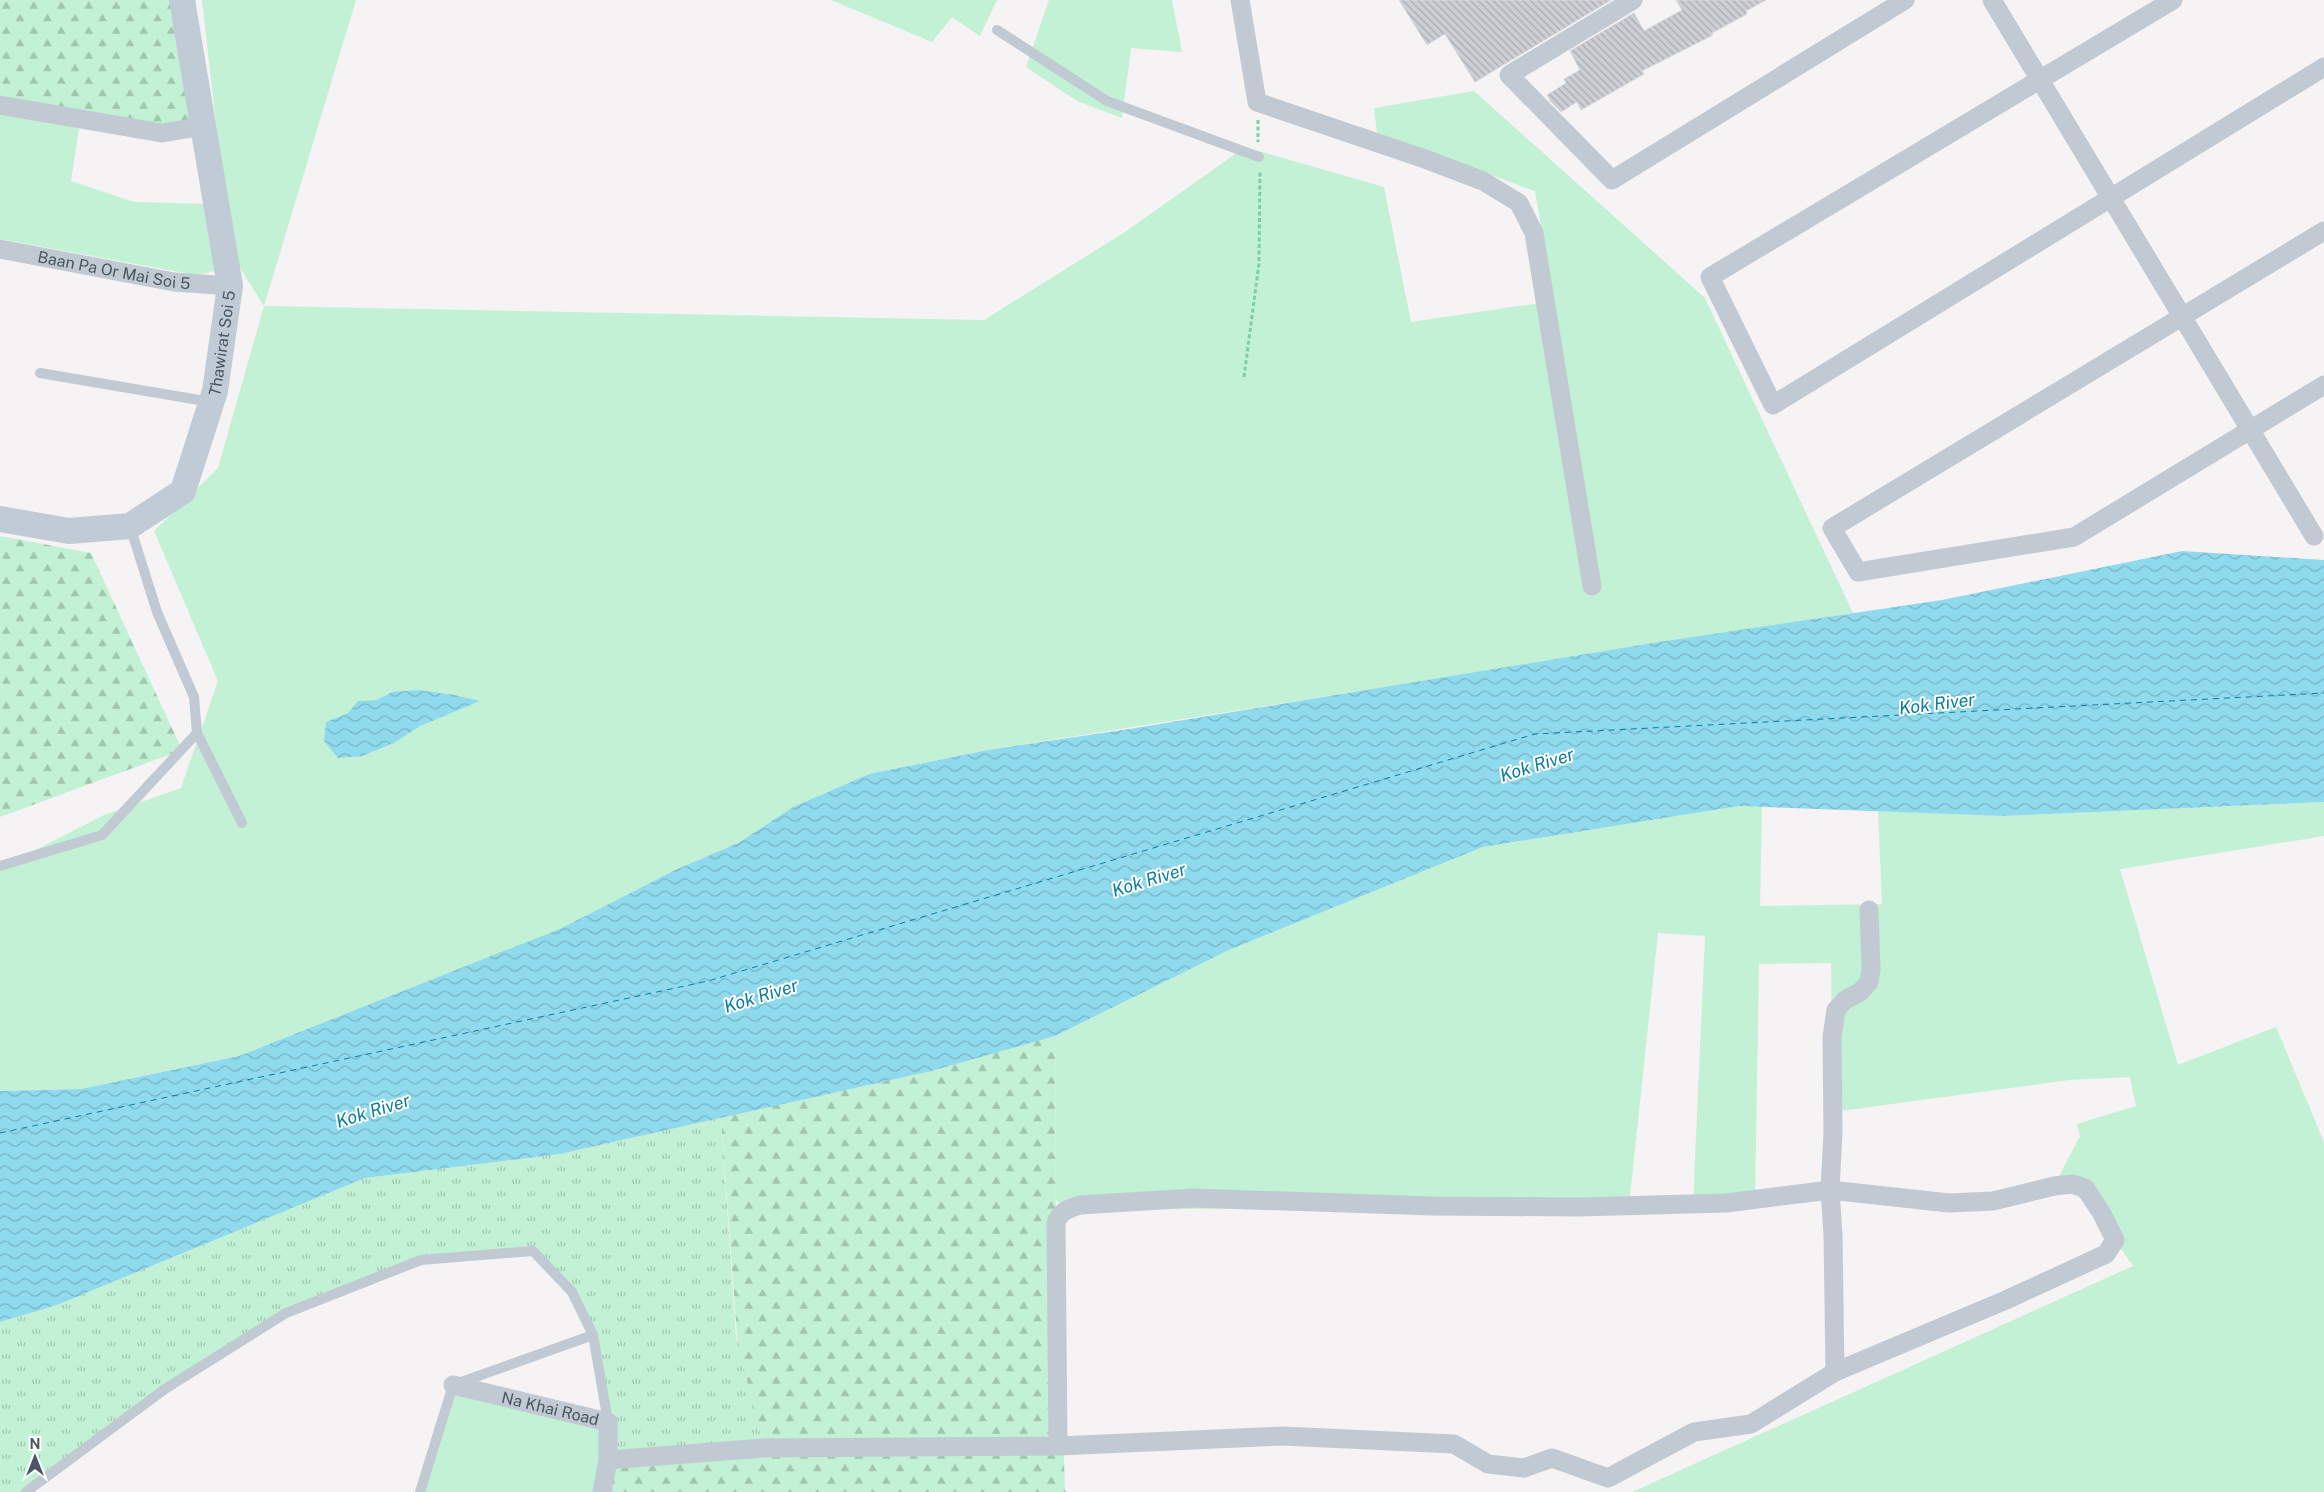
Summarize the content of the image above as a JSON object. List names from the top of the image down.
{
  "streets": {
    "street": ["Baan Pa Or Mai Soi 5", "Thawirat Soi 5", "Na Khai Road"]
  },
  "crossings": [
    ["Baan Pa Or Mai Soi 5", "Thawirat Soi 5"]
  ],
  "water": ["Kok River"],
  "north": "top"
}
